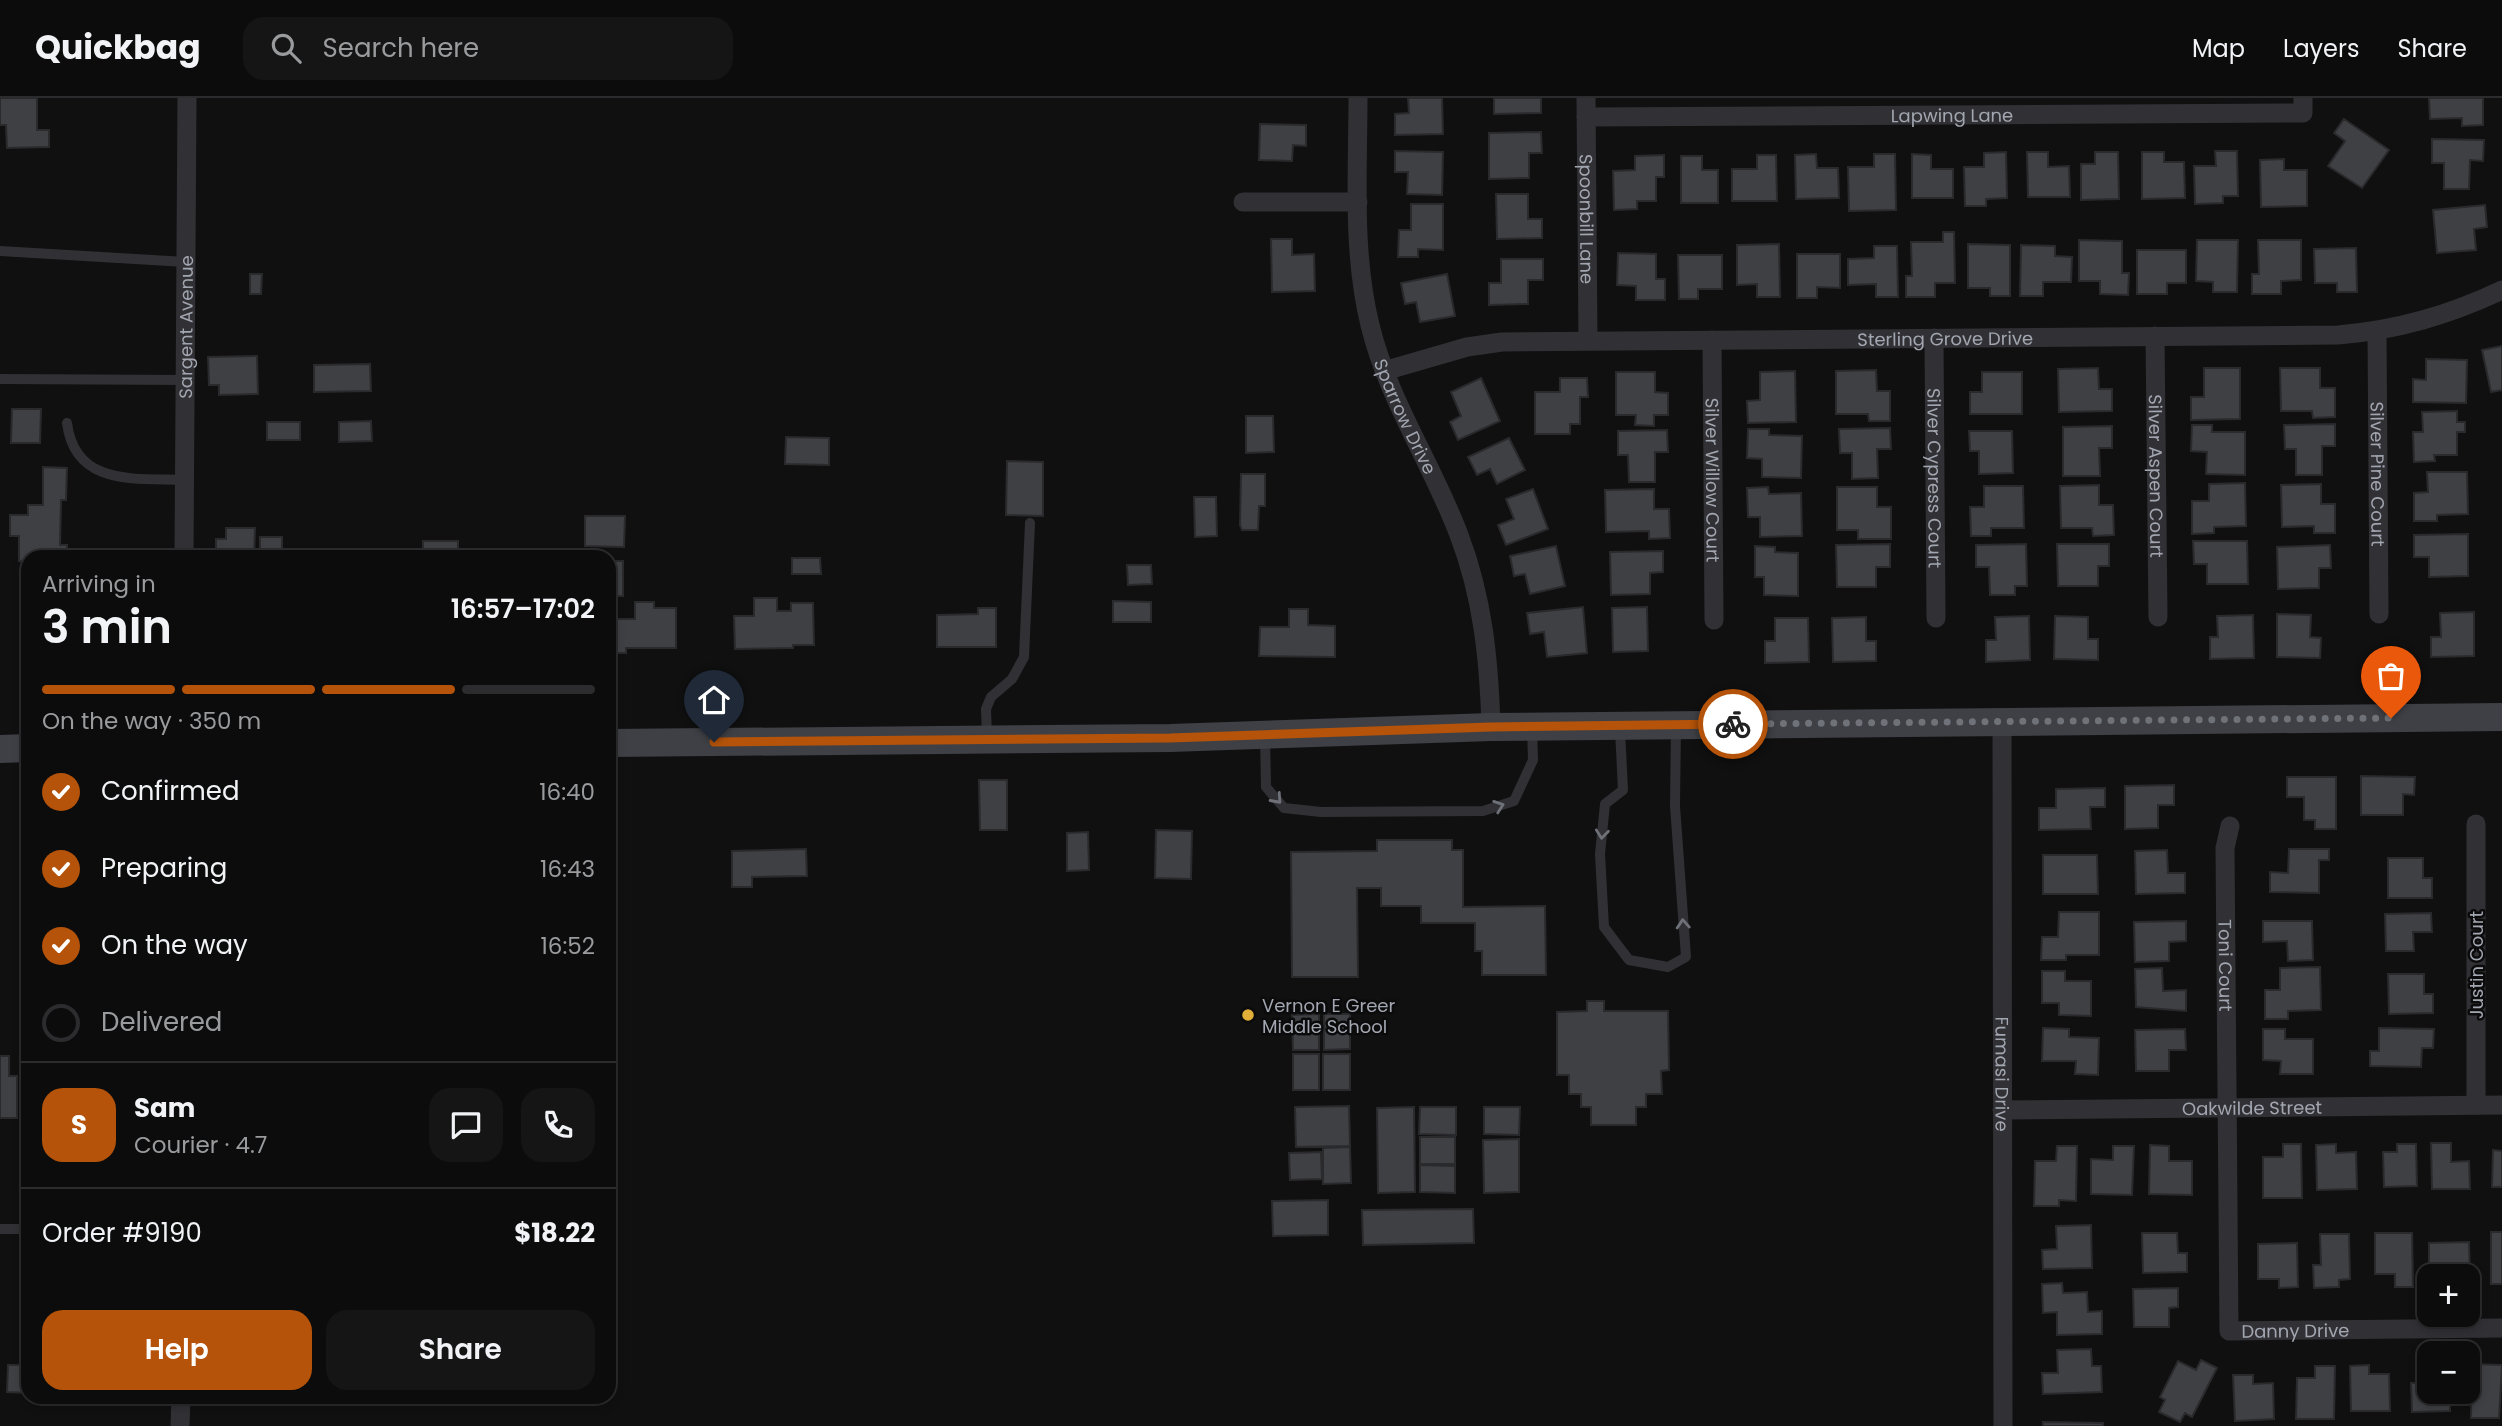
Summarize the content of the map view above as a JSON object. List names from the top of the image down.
{
  "streets": {
    "street": [
      "Lapwing Lane",
      "Spoonbill Lane",
      "Sargent Avenue",
      "Sterling Grove Drive",
      "Sparrow Drive",
      "Silver Pine Court",
      "Silver Aspen Court",
      "Silver Cypress Court",
      "Silver Willow Court",
      "Justin Court",
      "Toni Court",
      "Fumasi Drive",
      "Oakwilde Street",
      "Danny Drive"
    ]
  },
  "crossings": [
    ["Lapwing Lane", "Spoonbill Lane"],
    ["Spoonbill Lane", "Sterling Grove Drive"],
    ["Sterling Grove Drive", "Sparrow Drive"],
    ["Sterling Grove Drive", "Silver Pine Court"],
    ["Sterling Grove Drive", "Silver Aspen Court"],
    ["Sterling Grove Drive", "Silver Cypress Court"],
    ["Sterling Grove Drive", "Silver Willow Court"],
    ["Justin Court", "Oakwilde Street"],
    ["Toni Court", "Oakwilde Street"],
    ["Toni Court", "Danny Drive"],
    ["Fumasi Drive", "Oakwilde Street"],
    ["Oakwilde Street", "Danny Drive"]
  ],
  "places": ["Vernon E Greer Middle School"],
  "page": {
    "header": "Quickbag",
    "search": "Search here",
    "nav": ["Map", "Layers", "Share"],
    "heading": ["3 min", "Arriving in", "16:57–17:02"],
    "panel": [
      "Sam",
      "Courier · 4.7",
      "Order #9190",
      "$18.22"
    ],
    "bar": "On the way · 350 m",
    "list": [
      ["Confirmed", "16:40"],
      ["Preparing", "16:43"],
      ["On the way", "16:52"],
      "Delivered"
    ],
    "round": "S",
    "map_buttons": ["+", "−"],
    "buttons": ["Help", "Share"]
  }
}
